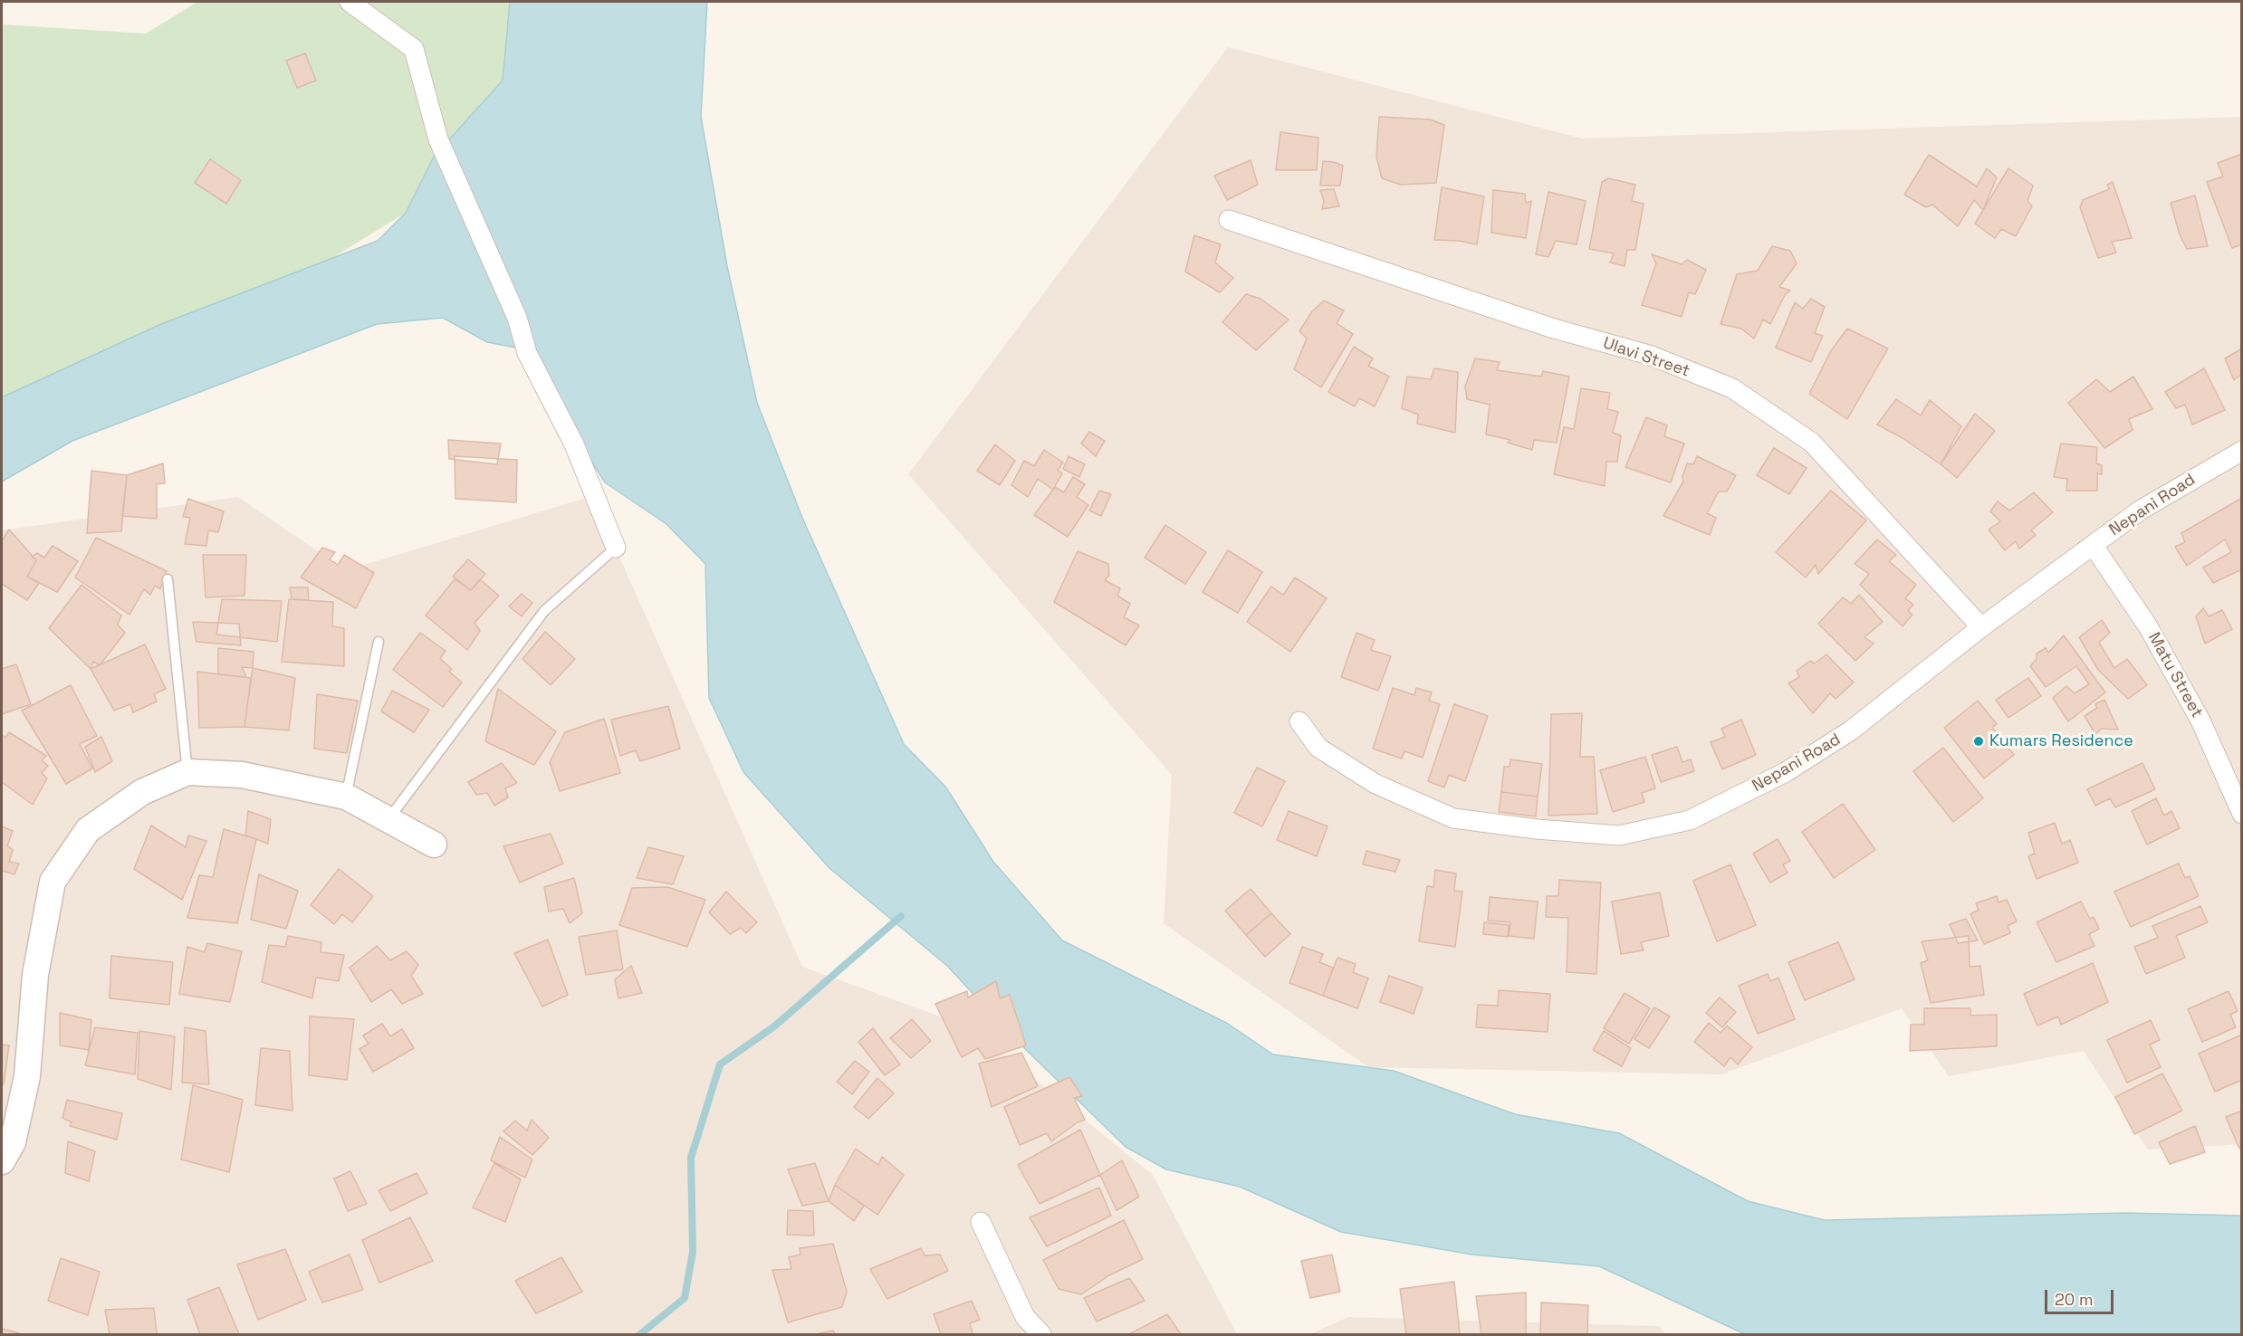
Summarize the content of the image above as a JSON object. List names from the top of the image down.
{
  "streets": {
    "street": ["Ulavi Street", "Nepani Road", "Matu Street"]
  },
  "crossings": [
    ["Ulavi Street", "Nepani Road"],
    ["Nepani Road", "Matu Street"]
  ],
  "places": ["Kumars Residence"],
  "scale_bar": "20 m"
}
